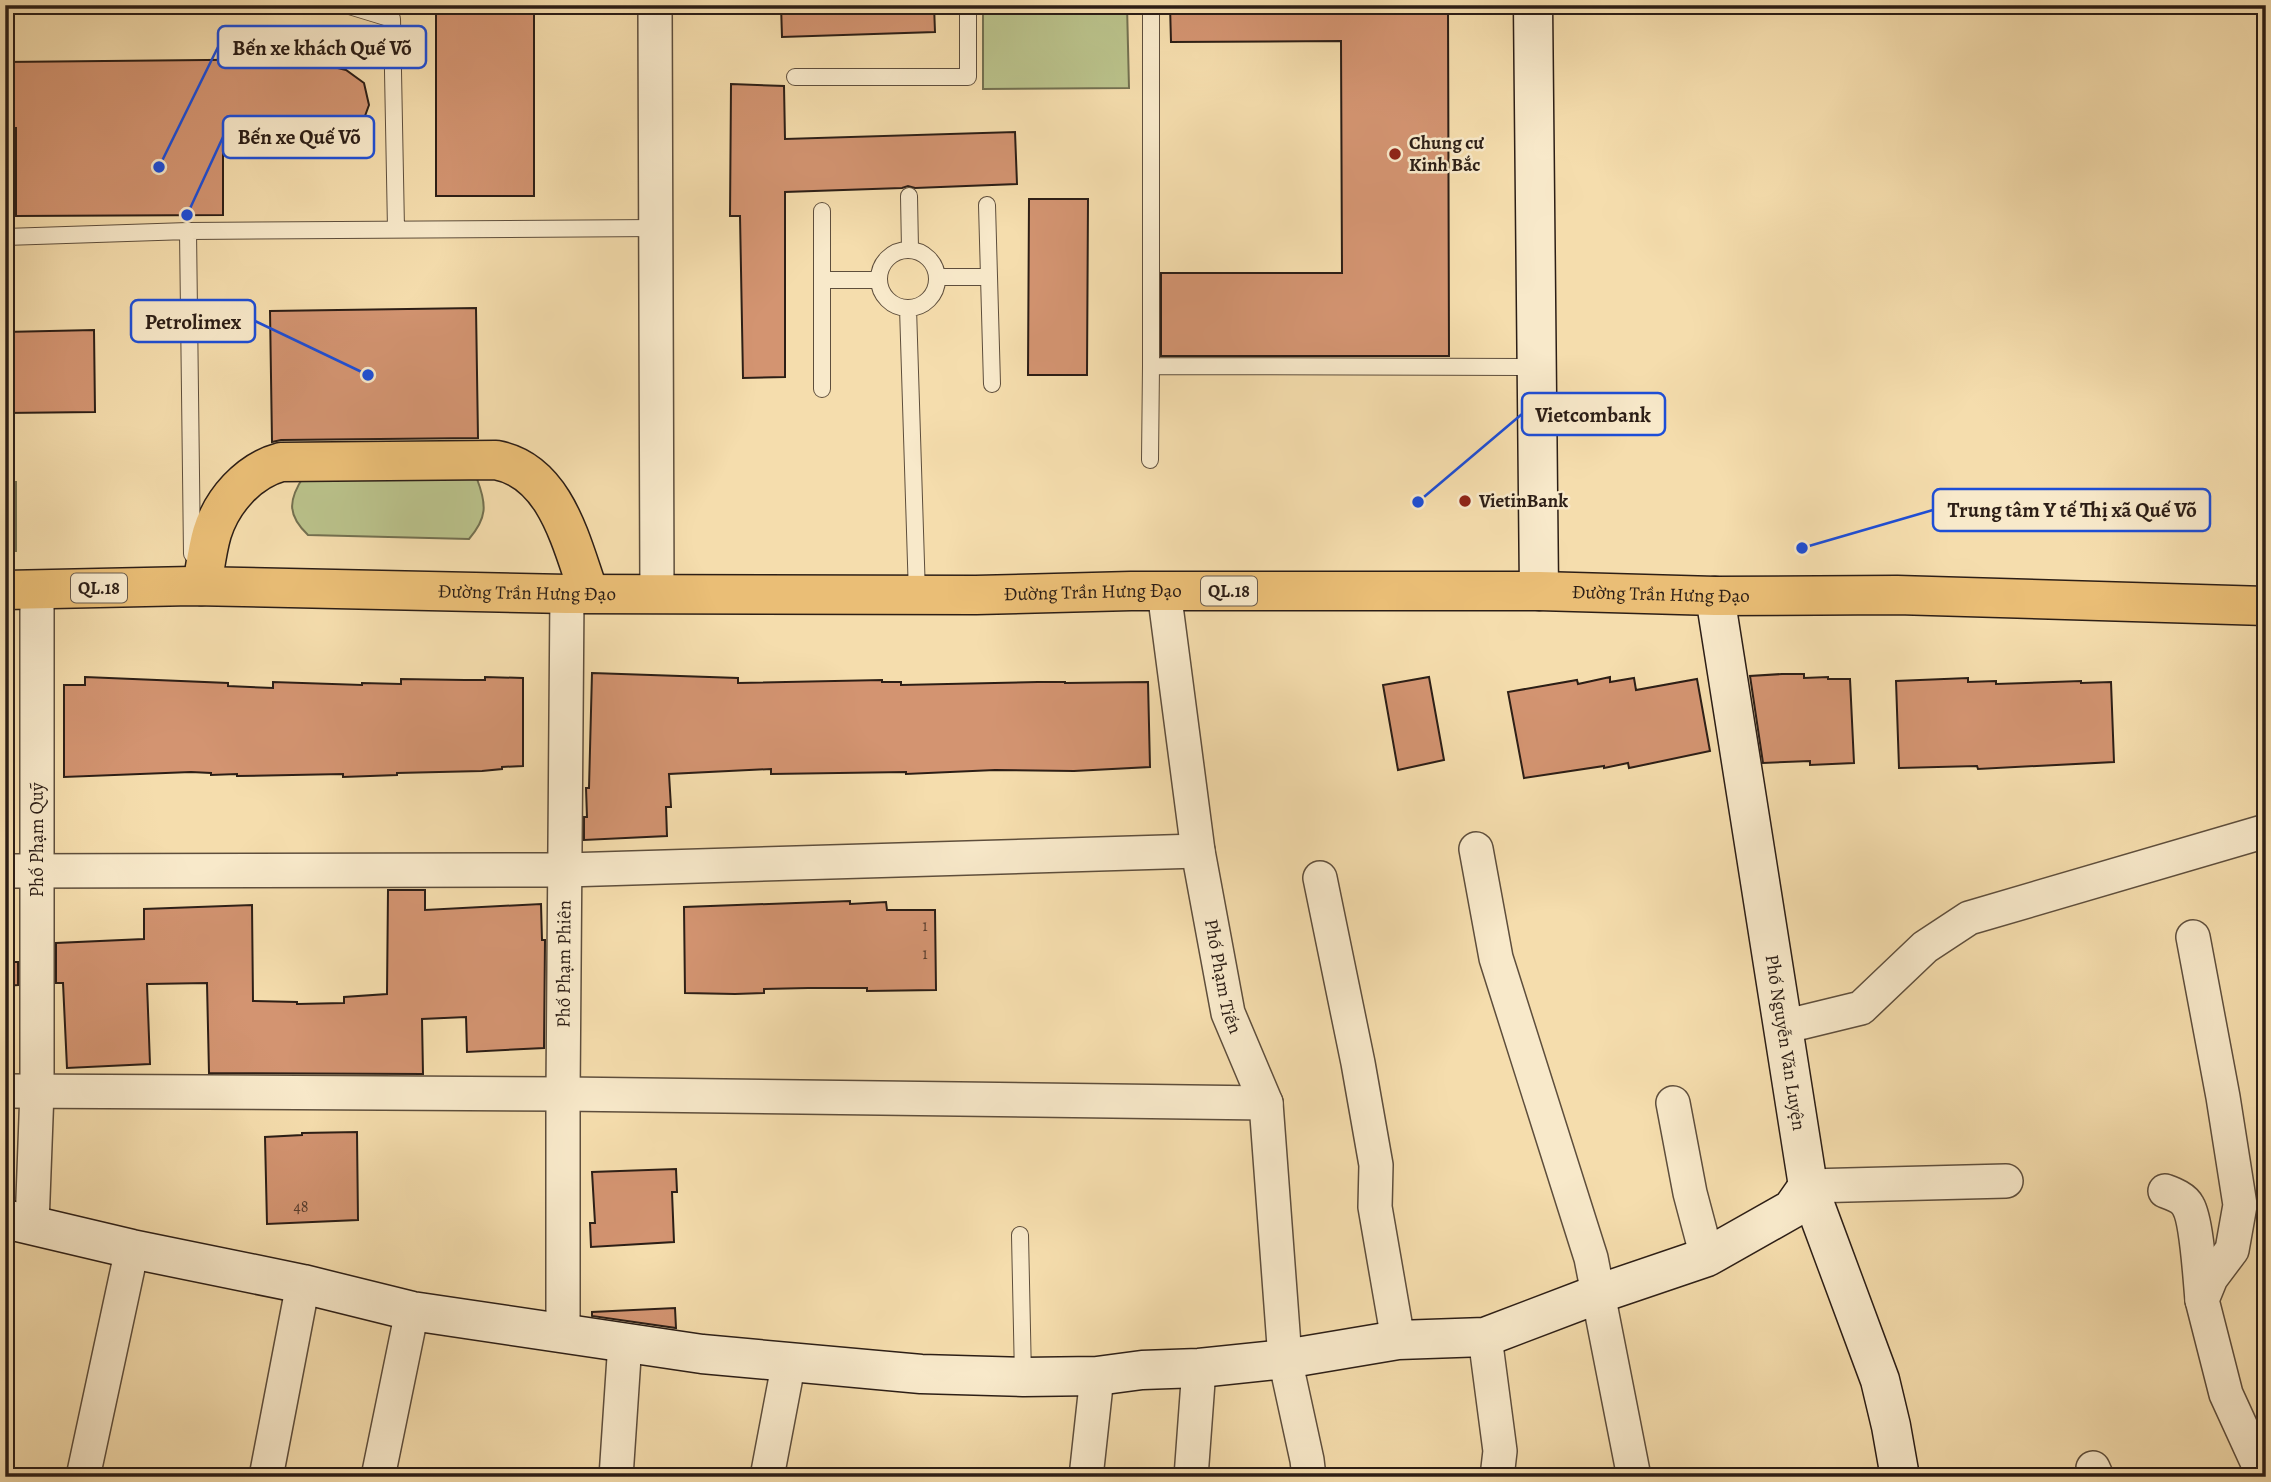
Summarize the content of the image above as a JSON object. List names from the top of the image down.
{
  "streets": {
    "highway": ["QL.18", "Đường Trần Hưng Đạo"],
    "street": [
      "Phố Phạm Quỹ",
      "Phố Phạm Phiên",
      "Phố Phạm Tiến",
      "Phố Nguyễn Văn Luyện"
    ]
  },
  "crossings": [
    ["Đường Trần Hưng Đạo", "Phố Phạm Quỹ"],
    ["Đường Trần Hưng Đạo", "Phố Phạm Phiên"],
    ["Đường Trần Hưng Đạo", "Phố Phạm Tiến"],
    ["Đường Trần Hưng Đạo", "Phố Nguyễn Văn Luyện"]
  ],
  "places": [
    "Chung cư Kinh Bắc",
    "Bến xe khách Quế Võ",
    "Bến xe Quế Võ",
    "Petrolimex",
    "VietinBank",
    "Vietcombank",
    "Trung tâm Y tế Thị xã Quế Võ"
  ],
  "house_numbers": ["1", "1", "48"]
}
